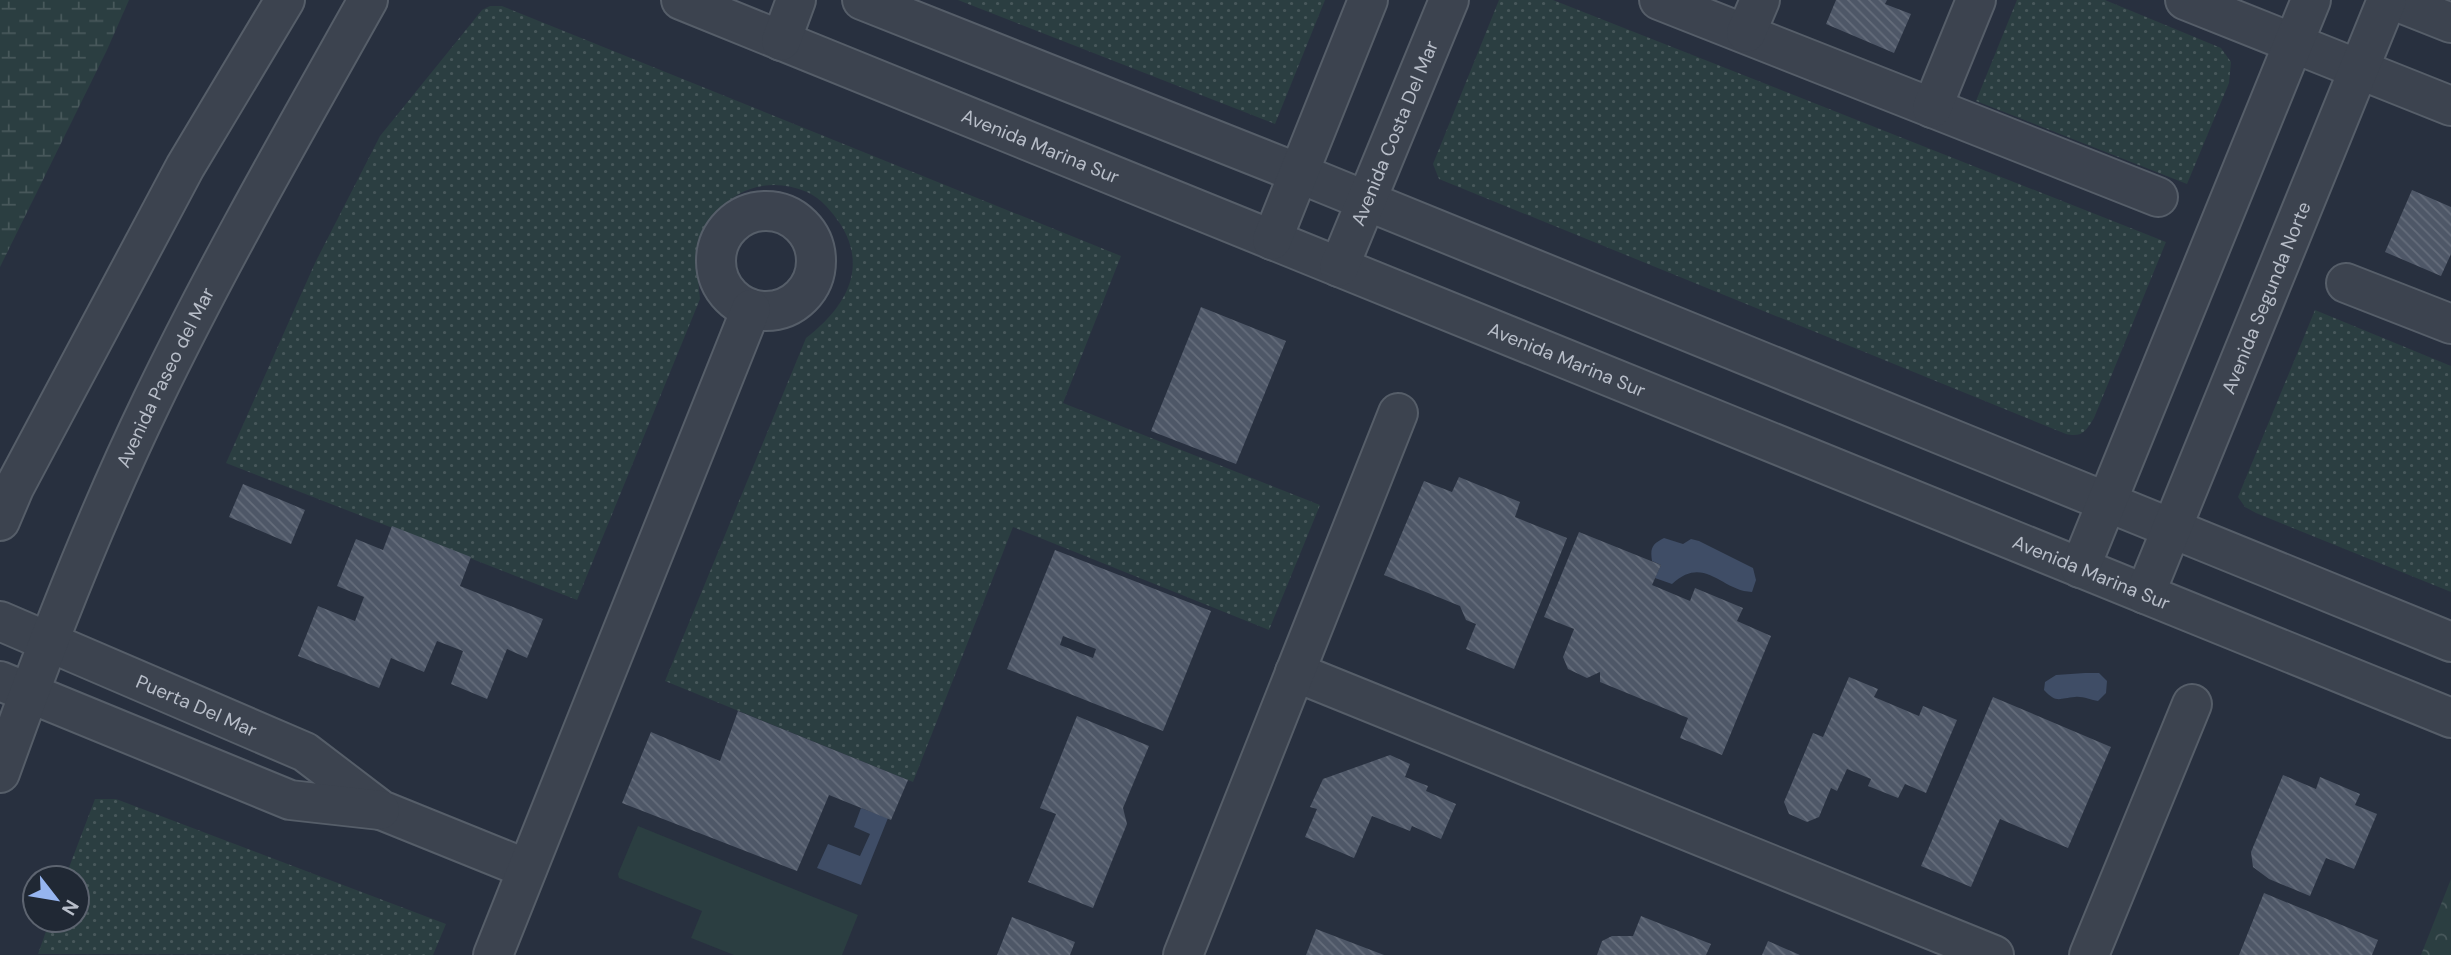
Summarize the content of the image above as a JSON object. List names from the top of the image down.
{
  "streets": {
    "street": [
      "Avenida Costa Del Mar",
      "Avenida Marina Sur",
      "Avenida Segunda Norte",
      "Avenida Paseo del Mar",
      "Puerta Del Mar"
    ]
  },
  "crossings": [
    ["Avenida Costa Del Mar", "Avenida Marina Sur"],
    ["Avenida Marina Sur", "Avenida Segunda Norte"],
    ["Avenida Paseo del Mar", "Puerta Del Mar"]
  ],
  "north": "bottom right"
}
